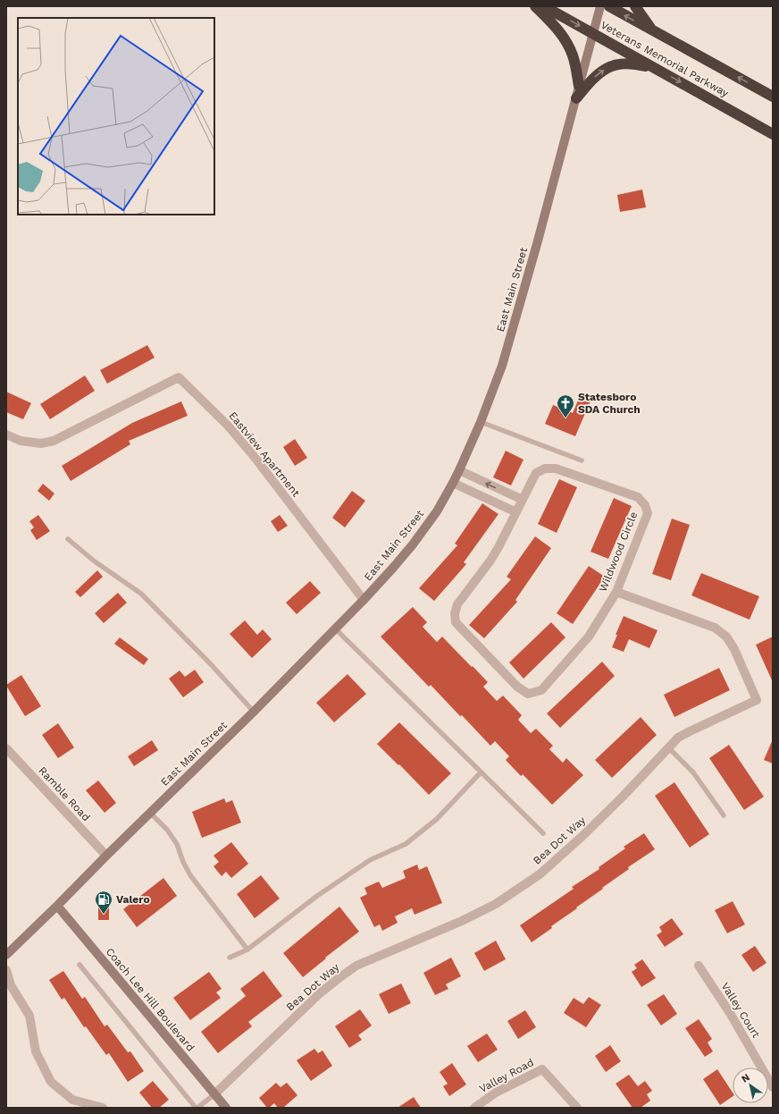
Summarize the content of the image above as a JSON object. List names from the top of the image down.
{
  "streets": {
    "highway": ["Veterans Memorial Parkway"],
    "main road": ["East Main Street", "Coach Lee Hill Boulevard"],
    "street": [
      "Eastview Apartment",
      "Wildwood Circle",
      "Ramble Road",
      "Bea Dot Way",
      "Valley Court",
      "Valley Road"
    ]
  },
  "crossings": [
    ["Veterans Memorial Parkway", "East Main Street"],
    ["East Main Street", "Eastview Apartment"],
    ["East Main Street", "Ramble Road"],
    ["East Main Street", "Coach Lee Hill Boulevard"],
    ["Wildwood Circle", "Bea Dot Way"],
    ["Bea Dot Way", "Coach Lee Hill Boulevard"]
  ],
  "places": {
    "church": ["Statesboro SDA Church"],
    "fuel station": ["Valero"]
  },
  "north": "top left"
}
